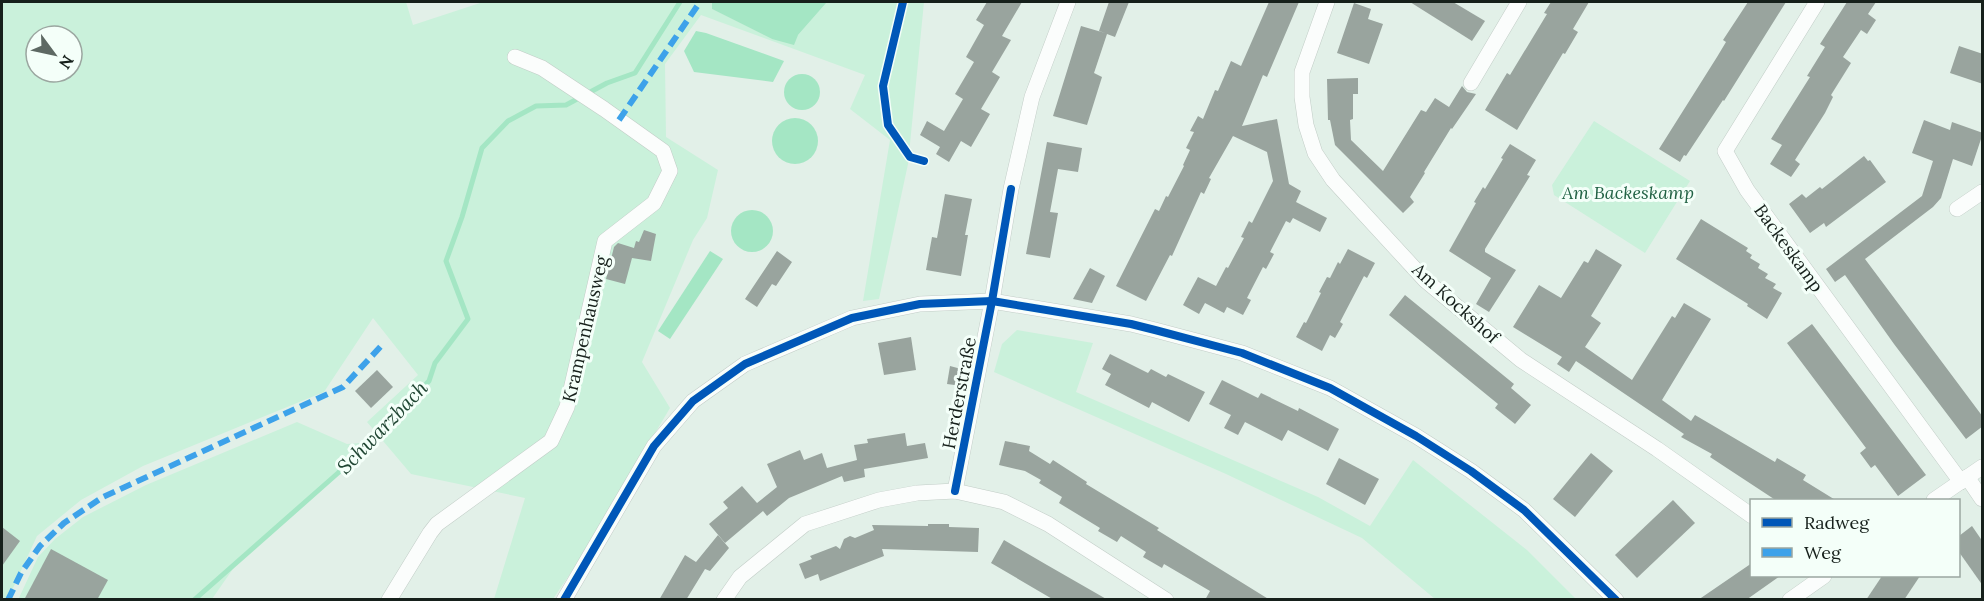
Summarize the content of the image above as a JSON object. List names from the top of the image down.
{
  "streets": {
    "street": [
      "Backeskamp",
      "Am Kockshof",
      "Krampenhausweg",
      "Herderstraße"
    ]
  },
  "water": ["Schwarzbach"],
  "parks": ["Am Backeskamp"],
  "legend": ["Radweg", "Weg"],
  "north": "bottom right"
}
